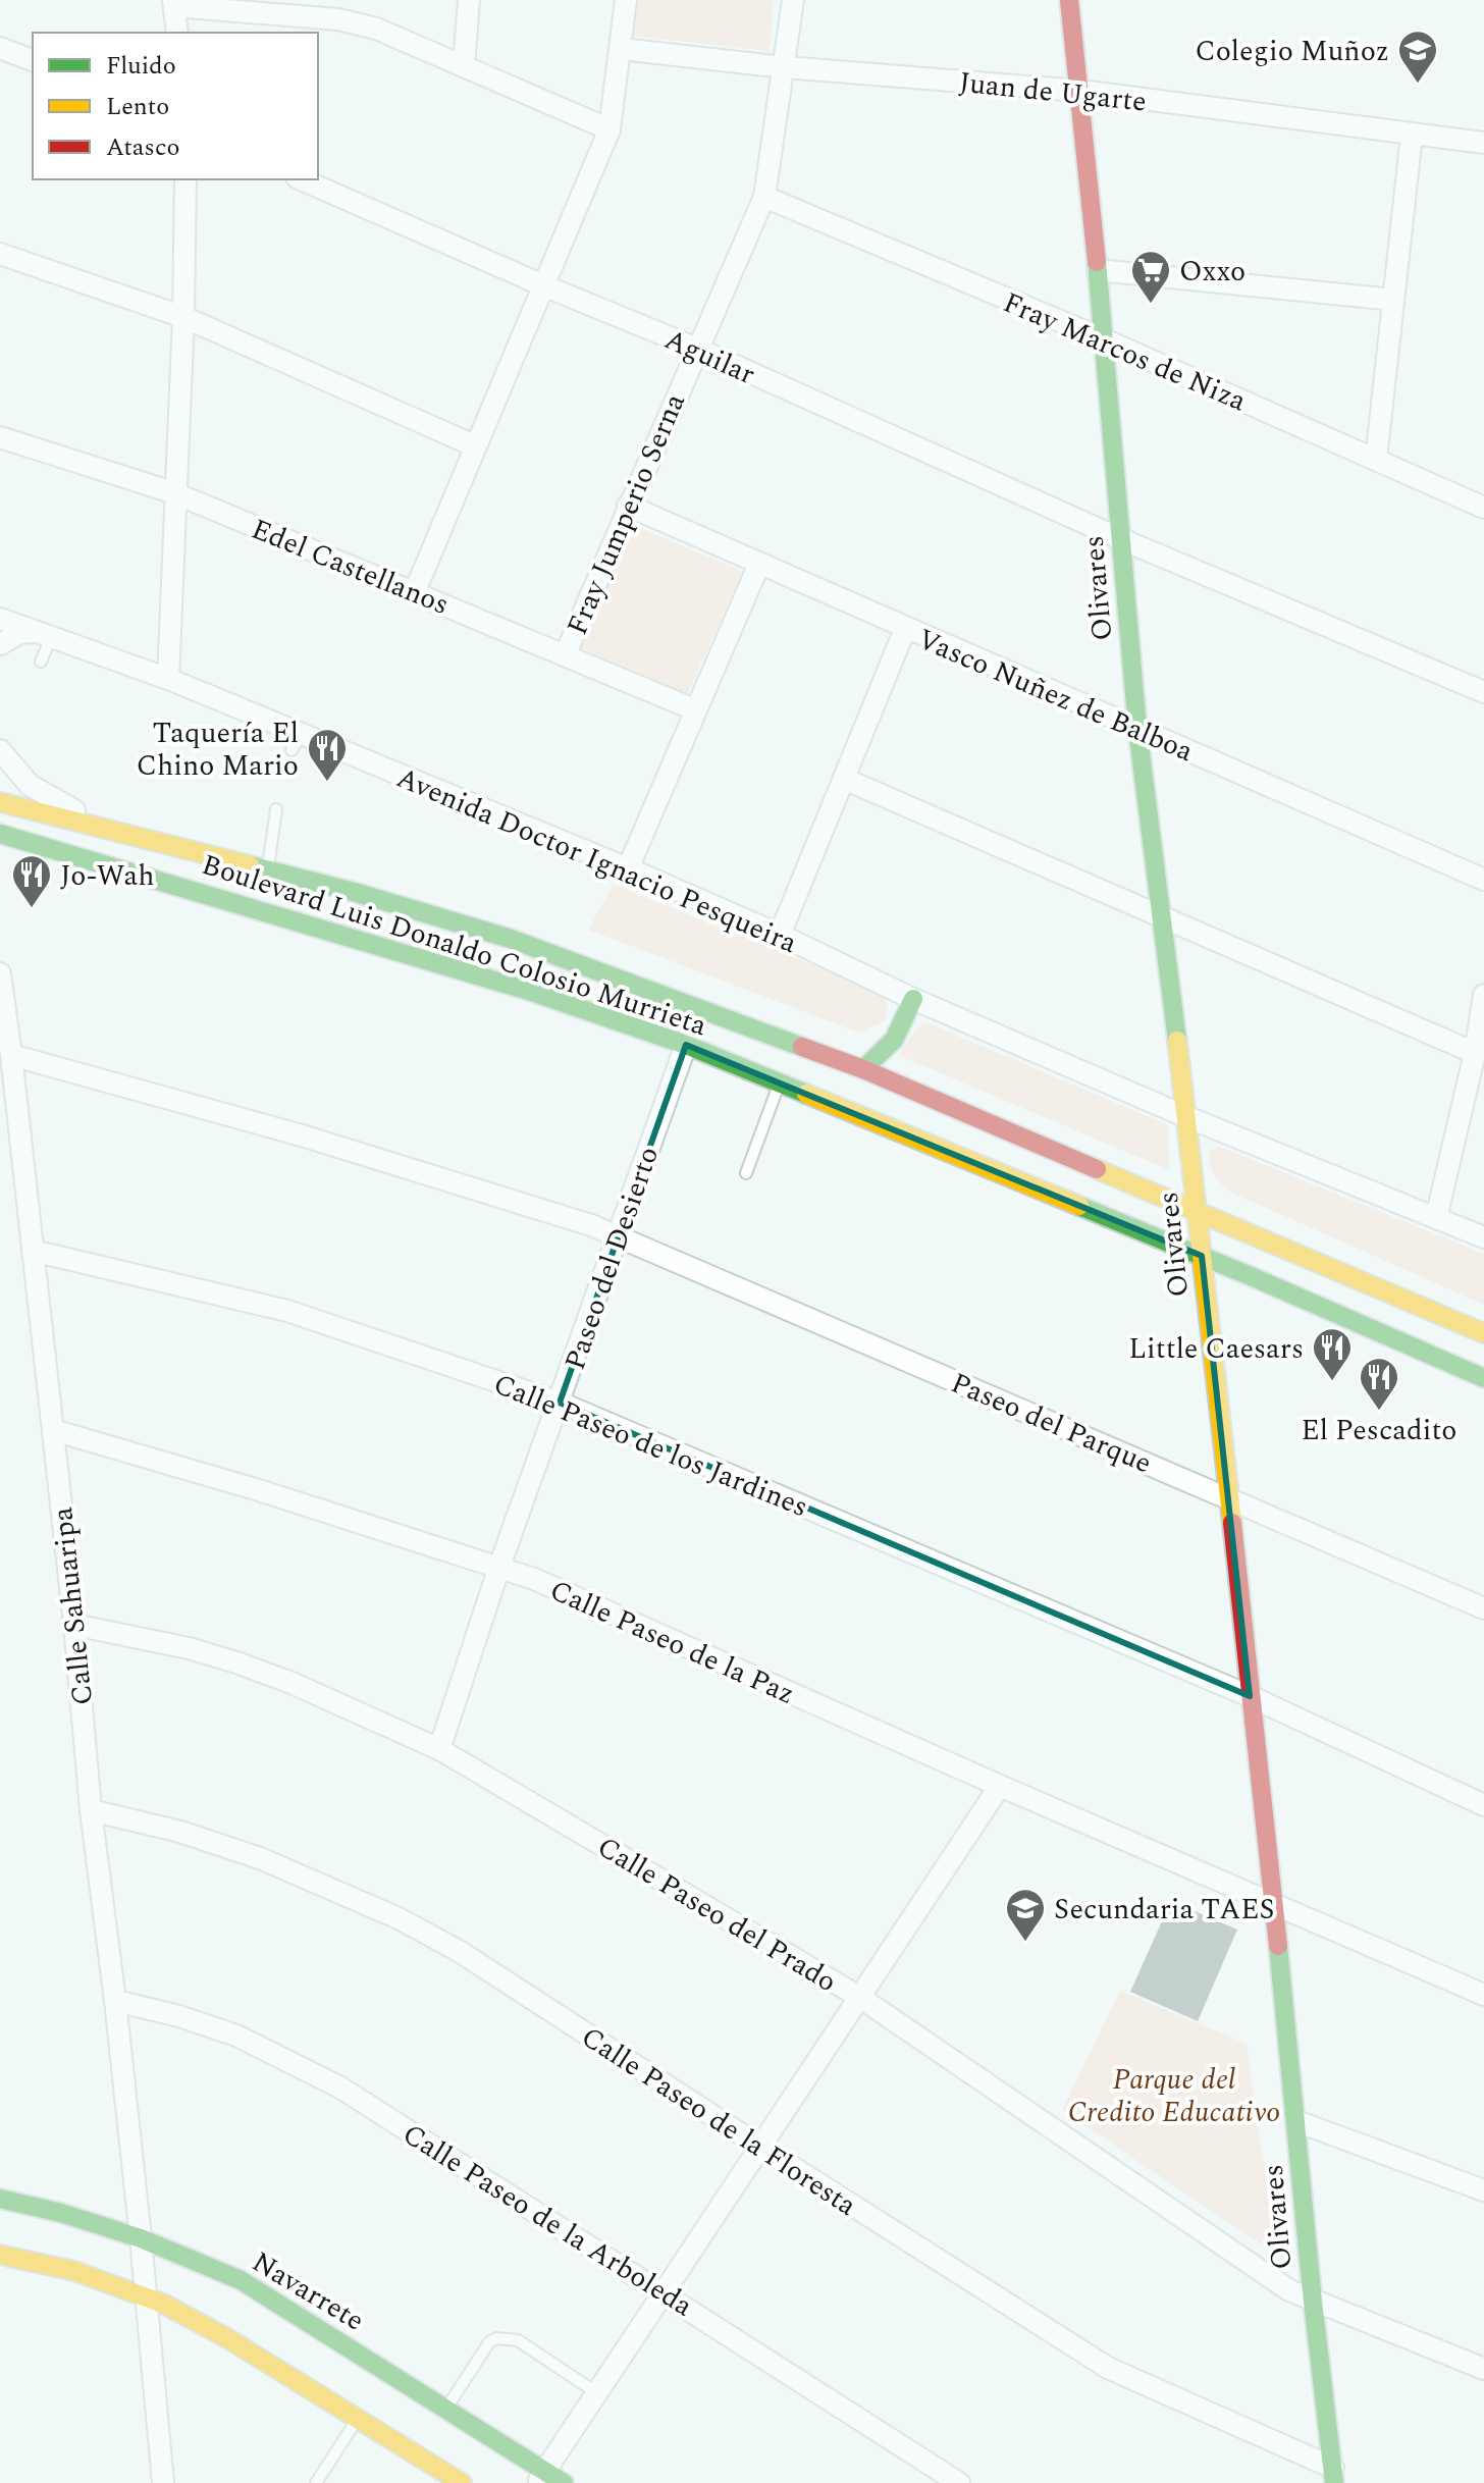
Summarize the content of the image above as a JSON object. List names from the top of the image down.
{
  "streets": {
    "main road": ["Olivares", "Boulevard Luis Donaldo Colosio Murrieta", "Navarrete"],
    "street": [
      "Juan de Ugarte",
      "Fray Marcos de Niza",
      "Aguilar",
      "Fray Jumperio Serna",
      "Edel Castellanos",
      "Vasco Nuñez de Balboa",
      "Avenida Doctor Ignacio Pesqueira",
      "Paseo del Desierto",
      "Paseo del Parque",
      "Calle Paseo de los Jardines",
      "Calle Sahuaripa",
      "Calle Paseo de la Paz",
      "Calle Paseo del Prado",
      "Calle Paseo de la Floresta",
      "Calle Paseo de la Arboleda"
    ]
  },
  "crossings": [
    ["Juan de Ugarte", "Fray Jumperio Serna"],
    ["Juan de Ugarte", "Olivares"],
    ["Fray Marcos de Niza", "Fray Jumperio Serna"],
    ["Fray Marcos de Niza", "Olivares"],
    ["Aguilar", "Fray Jumperio Serna"],
    ["Aguilar", "Olivares"],
    ["Fray Jumperio Serna", "Edel Castellanos"],
    ["Fray Jumperio Serna", "Vasco Nuñez de Balboa"],
    ["Olivares", "Vasco Nuñez de Balboa"],
    ["Olivares", "Avenida Doctor Ignacio Pesqueira"],
    ["Olivares", "Boulevard Luis Donaldo Colosio Murrieta"],
    ["Olivares", "Paseo del Parque"],
    ["Olivares", "Calle Paseo de los Jardines"],
    ["Olivares", "Calle Paseo de la Paz"],
    ["Olivares", "Calle Paseo del Prado"],
    ["Olivares", "Calle Paseo de la Floresta"],
    ["Boulevard Luis Donaldo Colosio Murrieta", "Paseo del Desierto"],
    ["Paseo del Desierto", "Paseo del Parque"],
    ["Paseo del Desierto", "Calle Paseo de los Jardines"],
    ["Paseo del Desierto", "Calle Paseo de la Paz"],
    ["Paseo del Desierto", "Calle Paseo del Prado"],
    ["Paseo del Parque", "Calle Sahuaripa"],
    ["Calle Paseo de los Jardines", "Calle Sahuaripa"],
    ["Calle Sahuaripa", "Calle Paseo de la Paz"],
    ["Calle Sahuaripa", "Calle Paseo del Prado"],
    ["Calle Sahuaripa", "Calle Paseo de la Floresta"],
    ["Calle Sahuaripa", "Calle Paseo de la Arboleda"],
    ["Calle Sahuaripa", "Navarrete"]
  ],
  "parks": ["Parque del Credito Educativo"],
  "places": {
    "school or university": ["Colegio Muñoz", "Secundaria TAES"],
    "supermarket": ["Oxxo"],
    "restaurant": [
      "Taquería El Chino Mario",
      "Jo-Wah",
      "Little Caesars",
      "El Pescadito"
    ]
  },
  "legend": ["Fluido", "Lento", "Atasco"]
}
